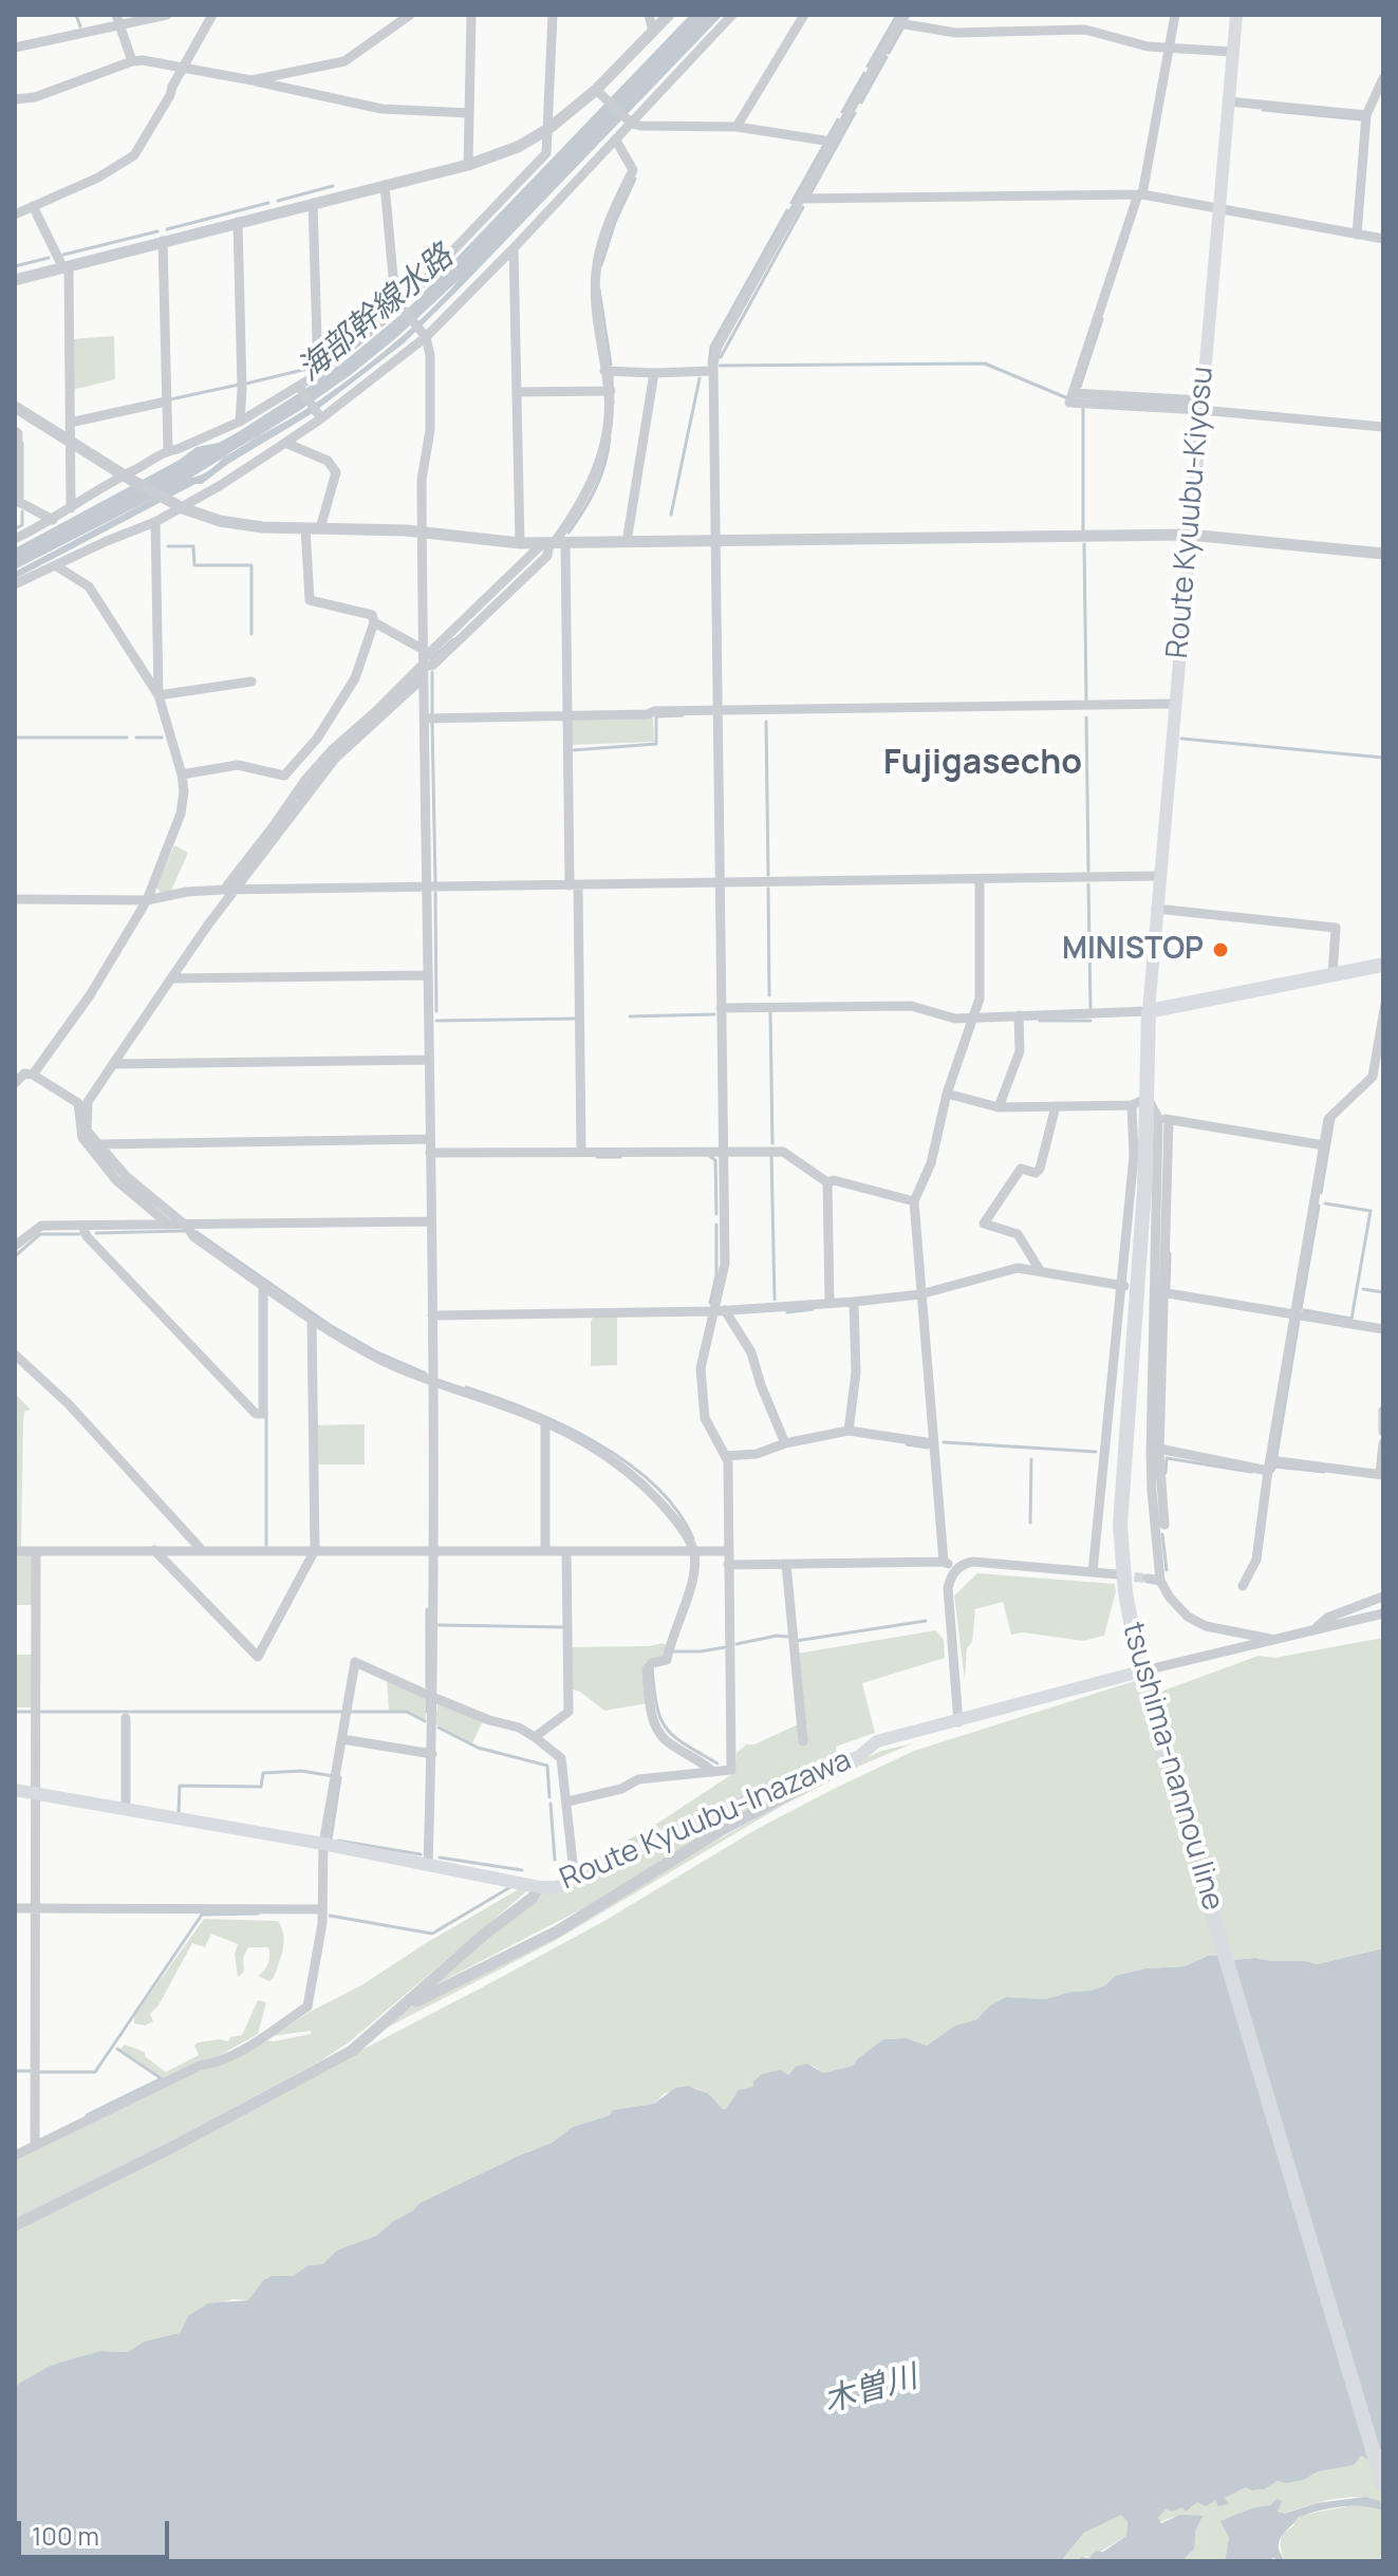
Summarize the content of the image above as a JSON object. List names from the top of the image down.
{
  "streets": {
    "main road": ["Route Kyuubu-Kiyosu", "tsushima-nannou line", "Route Kyuubu-Inazawa"]
  },
  "crossings": [
    ["Route Kyuubu-Kiyosu", "tsushima-nannou line"],
    ["tsushima-nannou line", "Route Kyuubu-Inazawa"]
  ],
  "districts": ["Fujigasecho"],
  "water": ["海部幹線水路", "木曽川"],
  "places": ["MINISTOP"],
  "scale_bar": "100 m"
}
